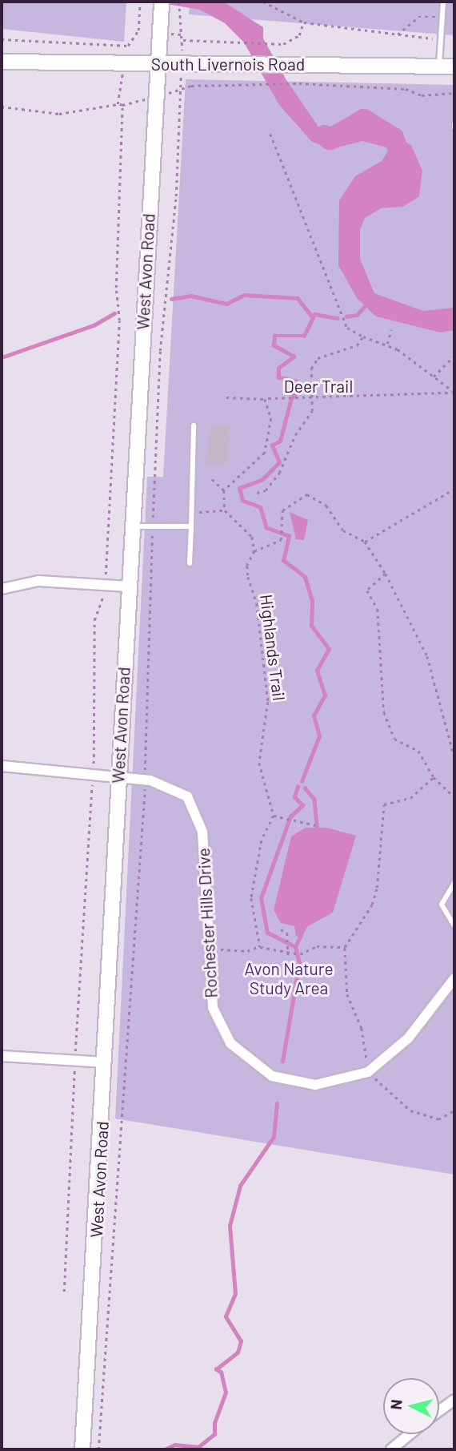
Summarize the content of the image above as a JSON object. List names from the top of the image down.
{
  "streets": {
    "street": ["South Livernois Road", "West Avon Road", "Rochester Hills Drive"],
    "path": ["Deer Trail", "Highlands Trail"]
  },
  "crossings": [
    ["South Livernois Road", "West Avon Road"],
    ["West Avon Road", "Rochester Hills Drive"]
  ],
  "parks": ["Avon Nature Study Area"],
  "north": "left"
}
